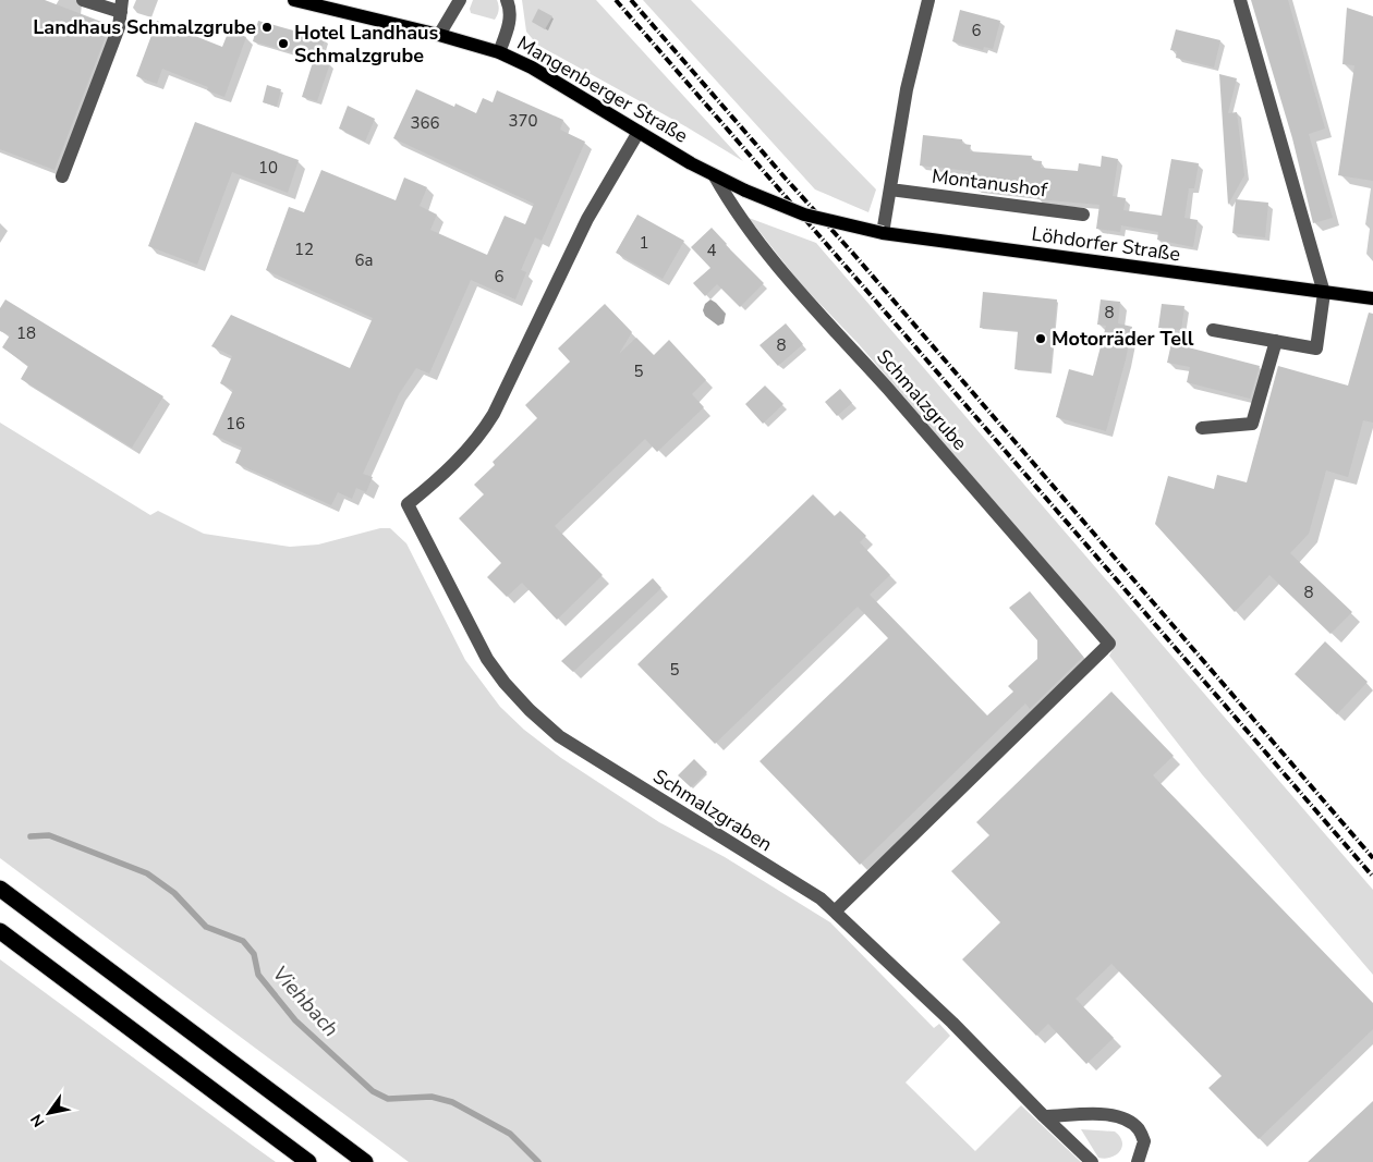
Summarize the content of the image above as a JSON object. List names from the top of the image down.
{
  "streets": {
    "main road": ["Mangenberger Straße", "Löhdorfer Straße"],
    "street": ["Montanushof", "Schmalzgrube", "Schmalzgraben"]
  },
  "crossings": [
    ["Mangenberger Straße", "Löhdorfer Straße"],
    ["Mangenberger Straße", "Schmalzgrube"],
    ["Mangenberger Straße", "Schmalzgraben"],
    ["Schmalzgrube", "Schmalzgraben"]
  ],
  "water": ["Viehbach"],
  "places": ["Landhaus Schmalzgrube", "Hotel Landhaus Schmalzgrube", "Motorräder Tell"],
  "house_numbers": [
    "6",
    "370",
    "366",
    "10",
    "1",
    "12",
    "4",
    "6a",
    "6",
    "8",
    "18",
    "8",
    "5",
    "16",
    "8",
    "5"
  ],
  "north": "bottom left"
}
